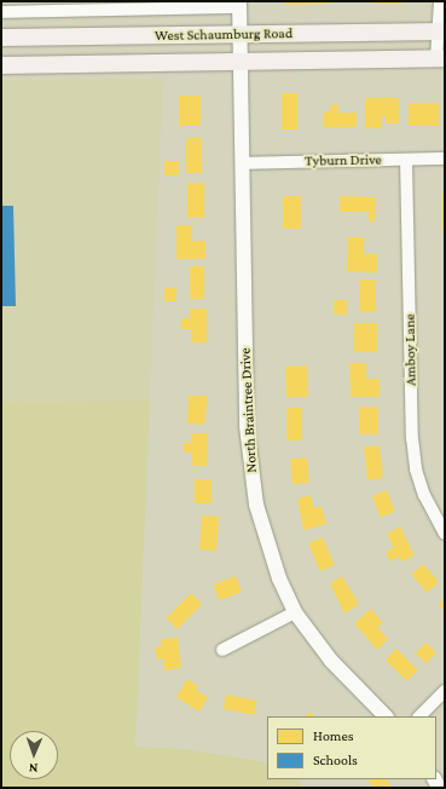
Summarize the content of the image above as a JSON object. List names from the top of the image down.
{
  "streets": {
    "main road": ["West Schaumburg Road"],
    "street": ["Tyburn Drive", "Amboy Lane", "North Braintree Drive"]
  },
  "crossings": [
    ["West Schaumburg Road", "North Braintree Drive"],
    ["Tyburn Drive", "Amboy Lane"],
    ["Tyburn Drive", "North Braintree Drive"]
  ],
  "legend": ["Homes", "Schools"],
  "north": "bottom"
}
